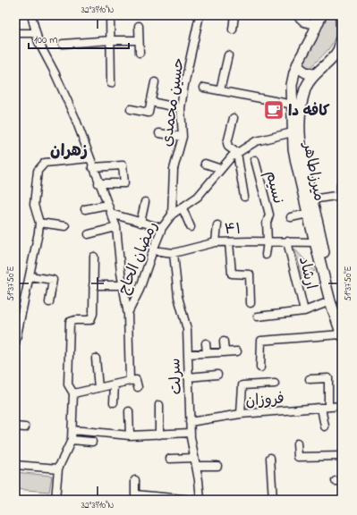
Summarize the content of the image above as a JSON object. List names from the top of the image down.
{
  "streets": {
    "main road": ["میرزاطاهر"],
    "street": [
      "حسین محمدی",
      "نسیم",
      "۴۱",
      "رمضان الحاج",
      "ارشاد",
      "سرلت",
      "فروزان"
    ]
  },
  "crossings": [
    ["حسین محمدی", "رمضان الحاج"],
    ["میرزاطاهر", "۴۱"],
    ["میرزاطاهر", "رمضان الحاج"],
    ["میرزاطاهر", "ارشاد"],
    ["نسیم", "۴۱"],
    ["۴۱", "رمضان الحاج"],
    ["۴۱", "ارشاد"],
    ["۴۱", "سرلت"],
    ["سرلت", "فروزان"]
  ],
  "districts": ["زهران"],
  "places": {
    "cafe": ["کافه دا"]
  },
  "scale_bar": "100 m",
  "coordinates": ["32°39'10\"N", "51°37'50\"E"]
}
